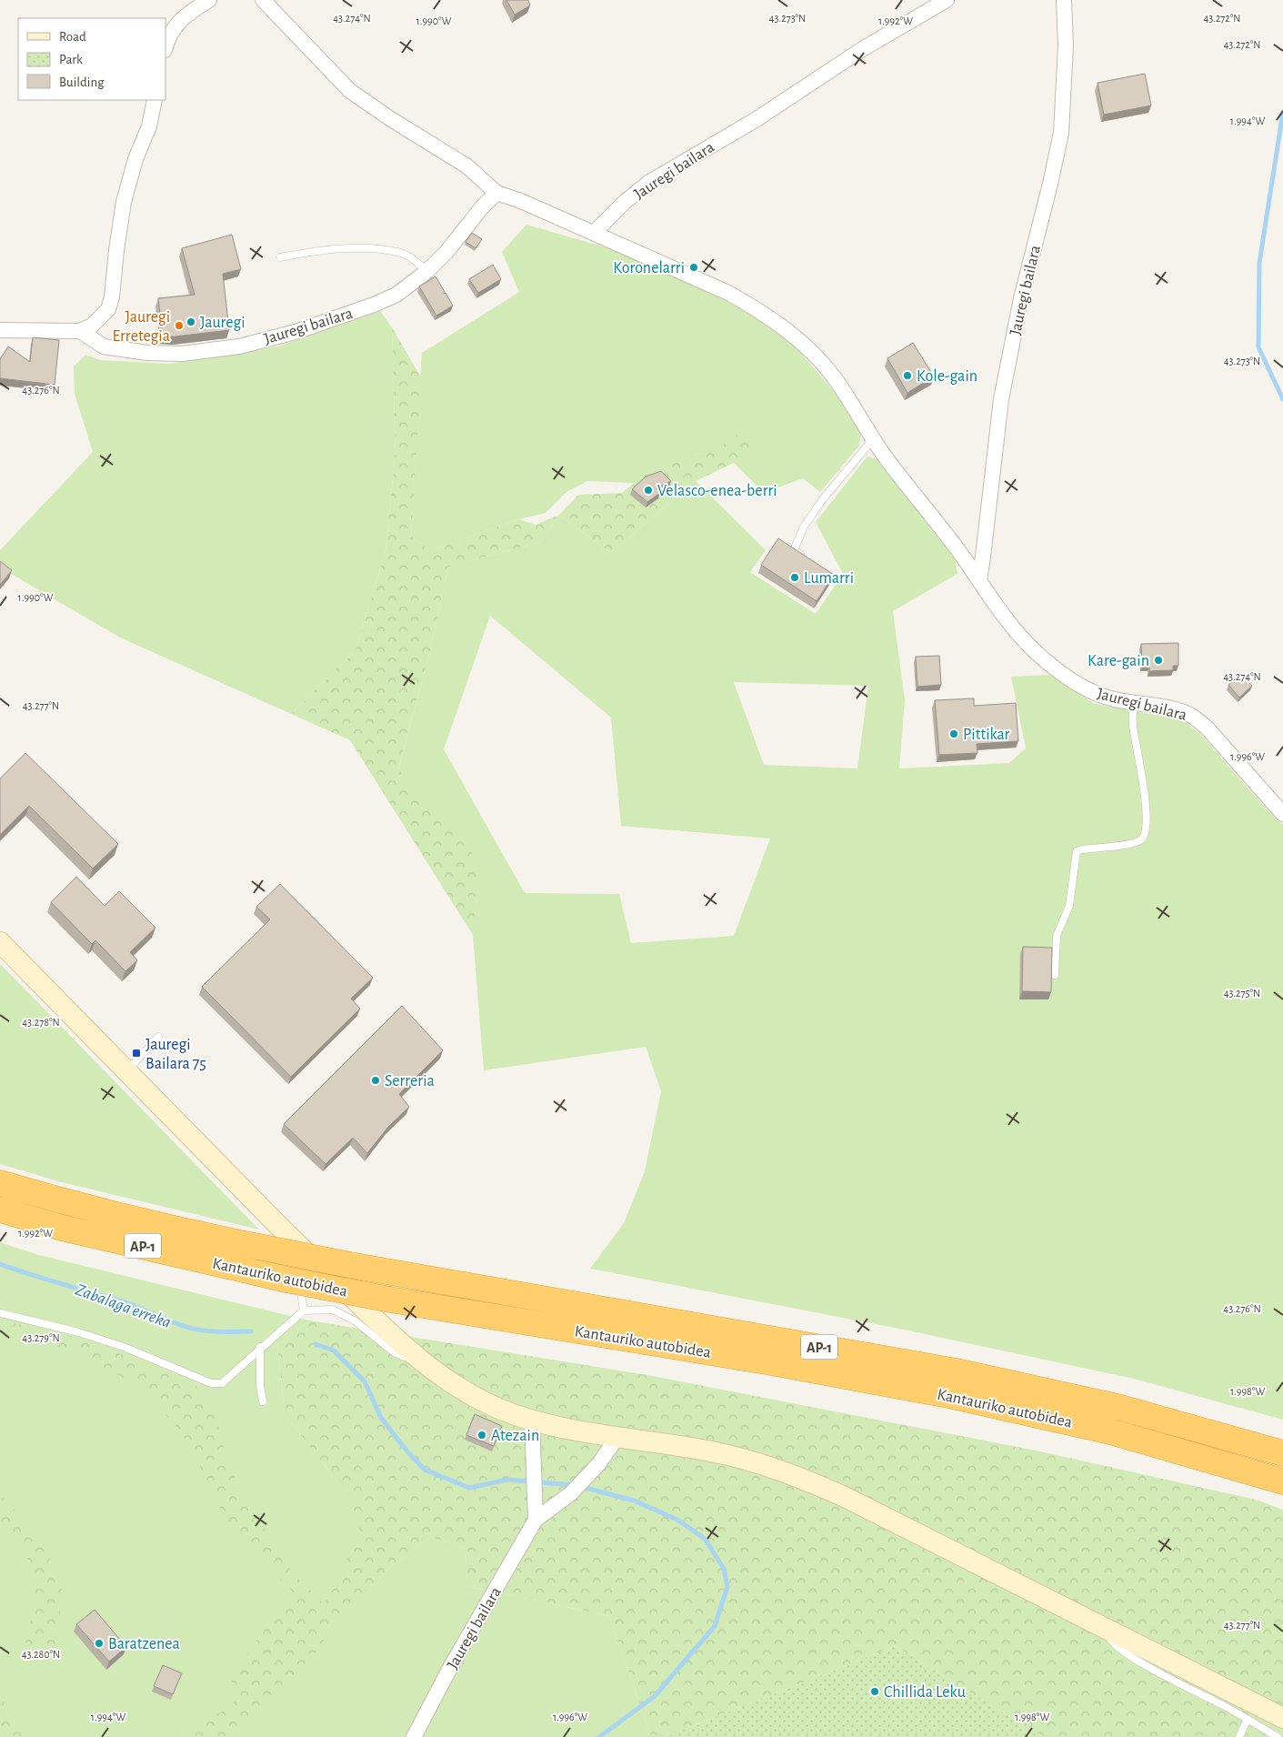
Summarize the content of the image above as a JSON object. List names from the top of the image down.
{
  "streets": {
    "highway": ["AP-1", "Kantauriko autobidea"],
    "street": ["Jauregi bailara"]
  },
  "water": ["Zabalaga erreka"],
  "places": {
    "other": [
      "Koronelarri",
      "Jauregi",
      "Jauregi Erretegia",
      "Kole-gain",
      "Velasco-enea-berri",
      "Lumarri",
      "Kare-gain",
      "Pittikar",
      "Serreria",
      "Atezain",
      "Baratzenea",
      "Chillida Leku"
    ],
    "transit": ["Jauregi Bailara 75"]
  },
  "legend": ["Road", "Park", "Building"],
  "coordinates": [
    "43.272°N",
    "43.274°N",
    "43.273°N",
    "1.990°W",
    "1.992°W",
    "1.994°W",
    "43.276°N",
    "43.277°N",
    "1.996°W",
    "43.275°N",
    "43.278°N",
    "43.279°N",
    "1.998°W",
    "43.280°N"
  ]
}
